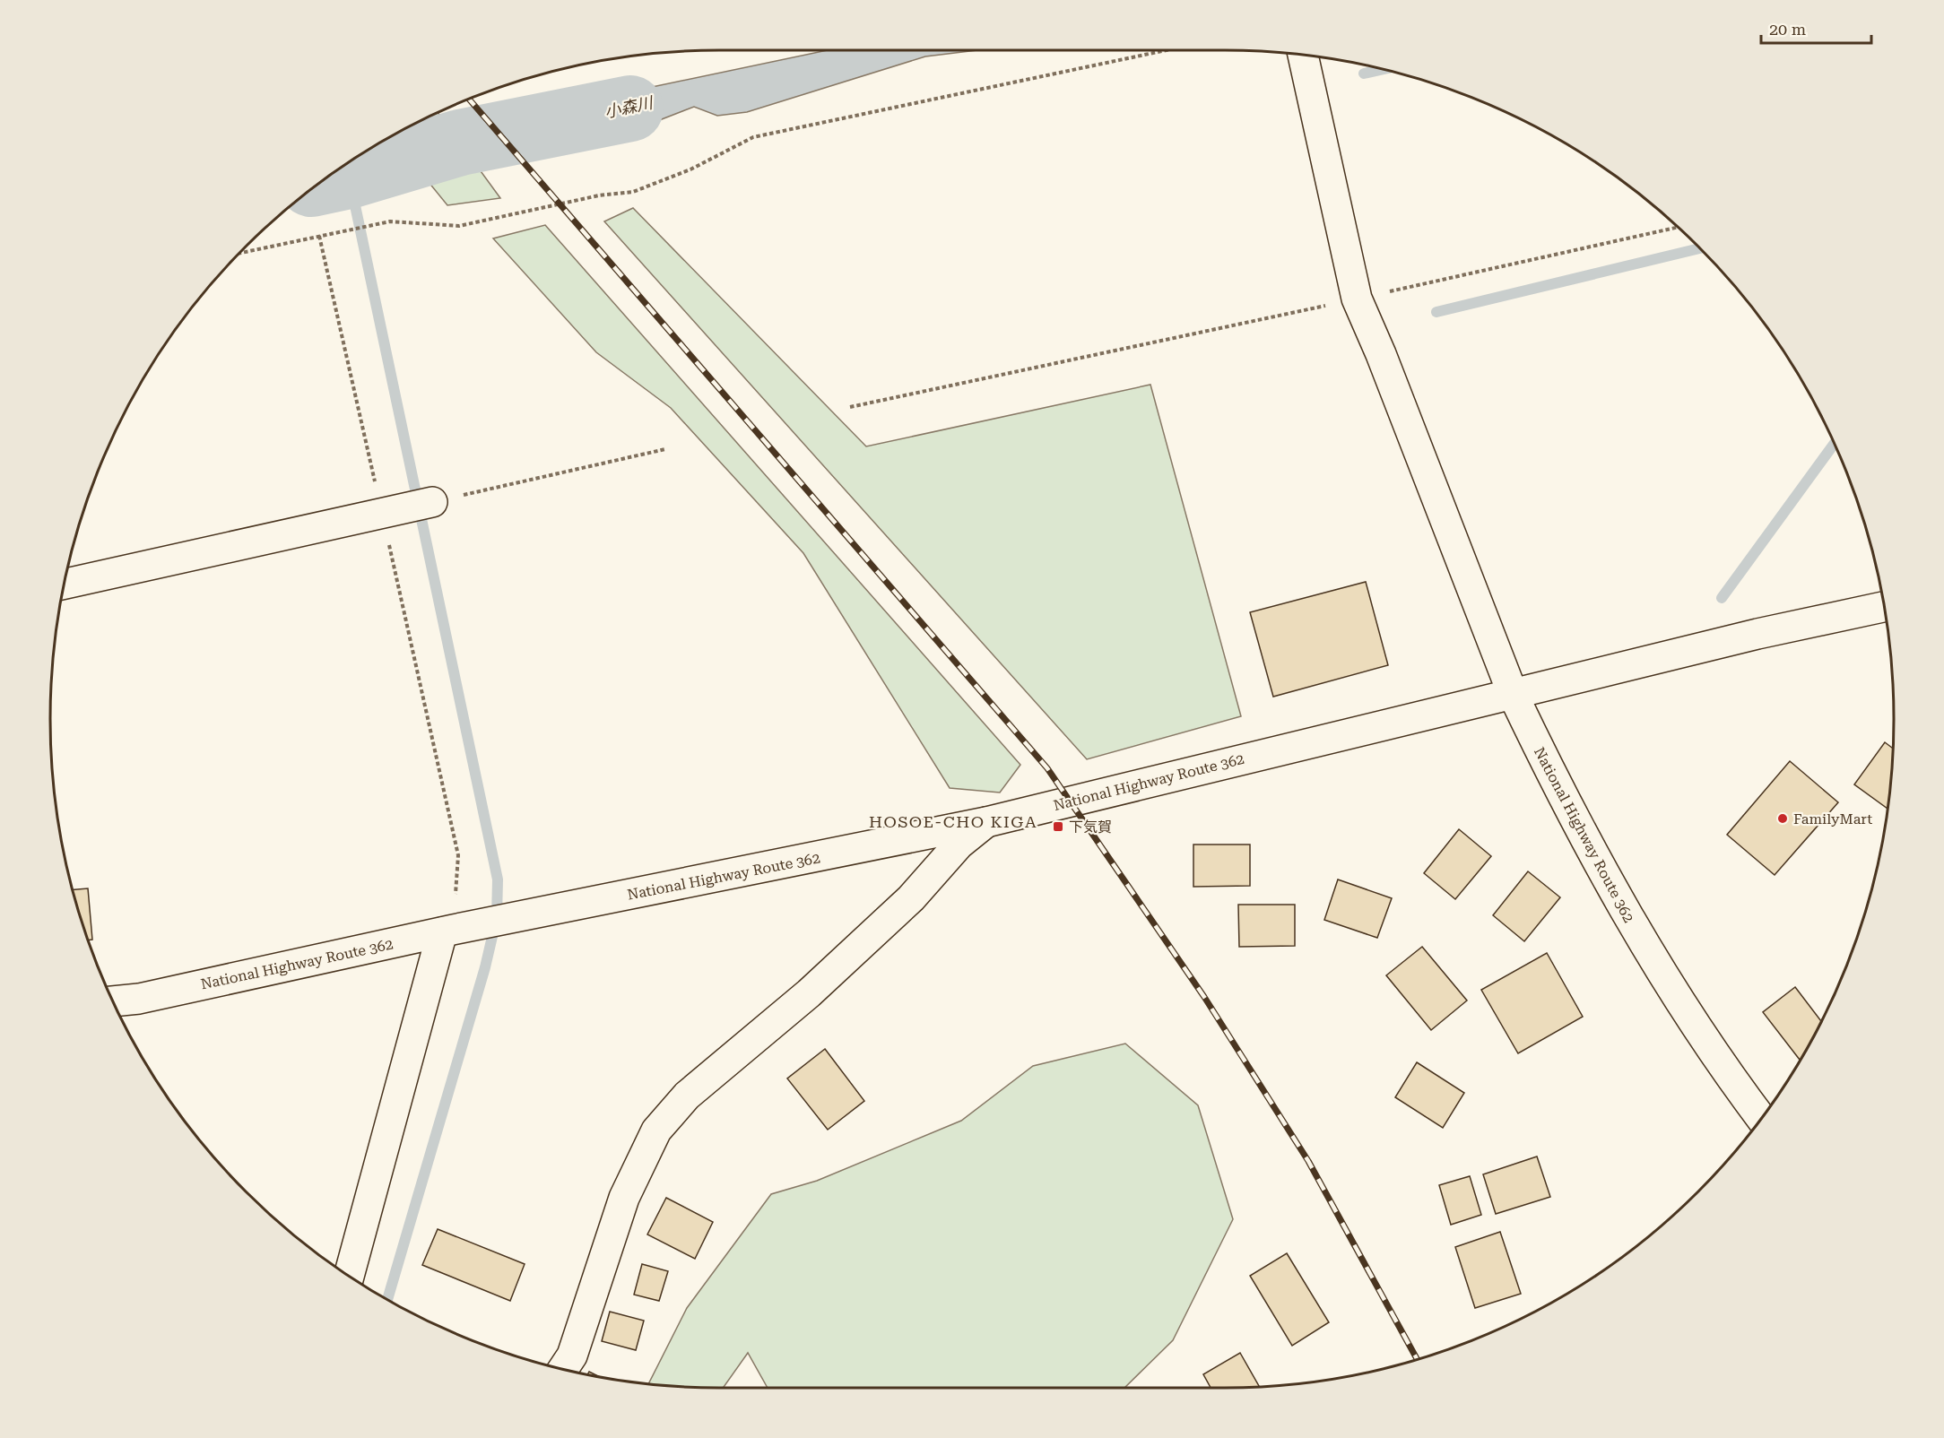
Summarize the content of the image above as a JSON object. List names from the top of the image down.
{
  "streets": {
    "main road": ["National Highway Route 362"]
  },
  "districts": ["HOSOE-CHO KIGA"],
  "water": ["小森川"],
  "places": {
    "other": ["FamilyMart"],
    "transit": ["下気賀"]
  },
  "scale_bar": "20 m"
}
